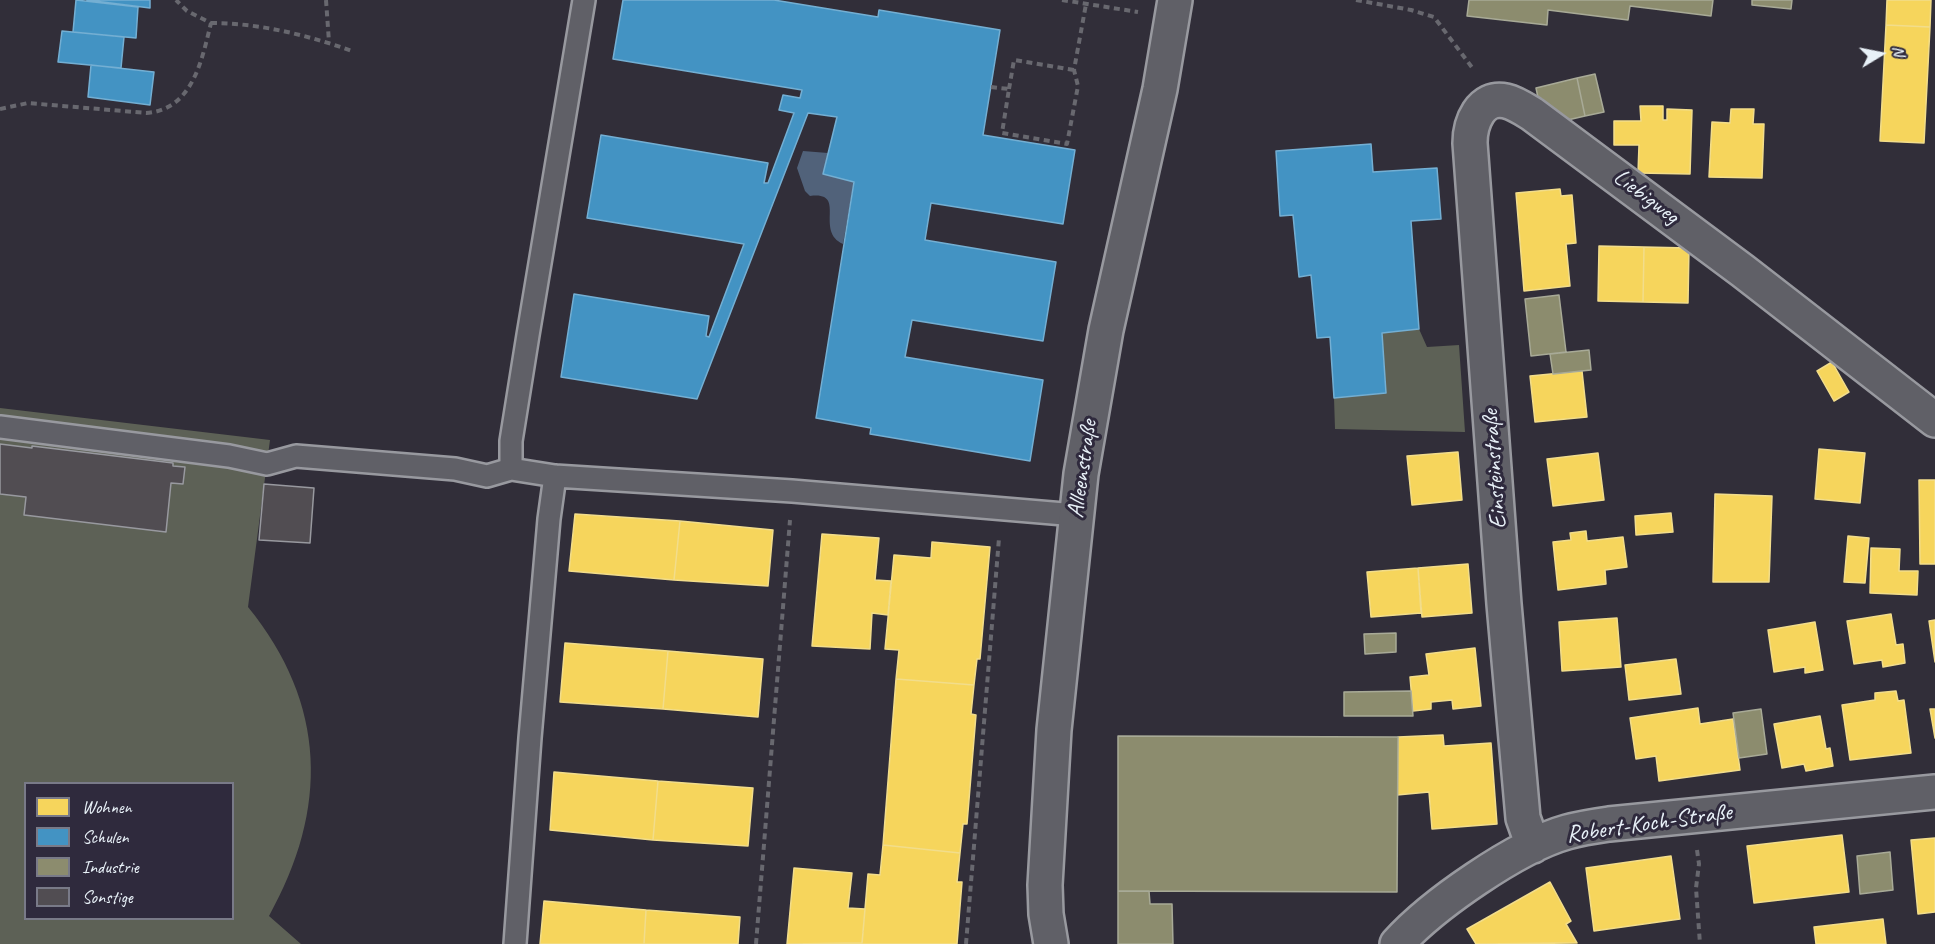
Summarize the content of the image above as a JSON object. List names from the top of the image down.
{
  "streets": {
    "street": [
      "Liebigweg",
      "Alleenstraße",
      "Einsteinstraße",
      "Robert-Koch-Straße"
    ]
  },
  "crossings": [
    ["Liebigweg", "Einsteinstraße"],
    ["Einsteinstraße", "Robert-Koch-Straße"]
  ],
  "legend": [
    "Wohnen",
    "Schulen",
    "Industrie",
    "Sonstige"
  ],
  "north": "right"
}
